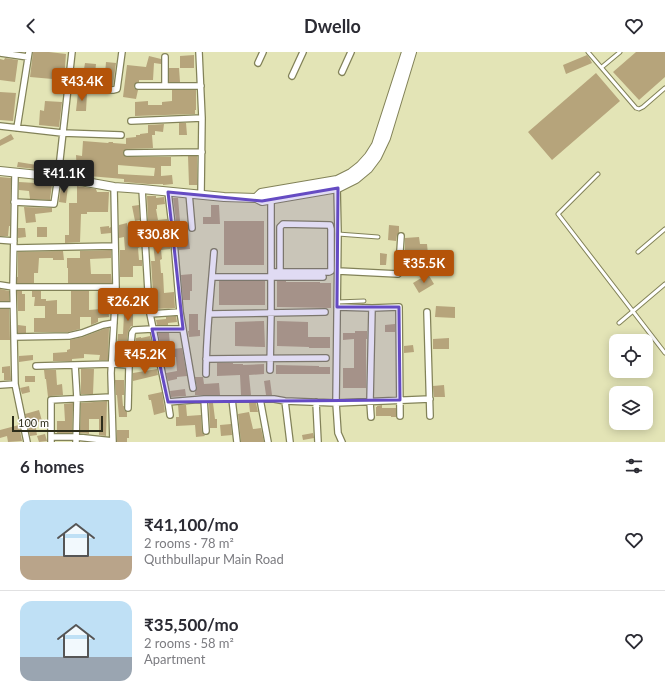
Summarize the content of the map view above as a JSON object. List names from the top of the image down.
{
  "scale_bar": "100 m",
  "page": {
    "header": "Dwello",
    "price": [
      "₹43.4K",
      "₹41.1K",
      "₹30.8K",
      "₹35.5K",
      "₹26.2K",
      "₹45.2K"
    ],
    "scale": "100 m",
    "heading": "6 homes",
    "list": [
      {
        "name": "₹41,100/mo",
        "note": "2 rooms · 78 m² · Quthbullapur Main Road"
      },
      {
        "name": "₹35,500/mo",
        "note": "2 rooms · 58 m² · Apartment"
      }
    ]
  }
}
